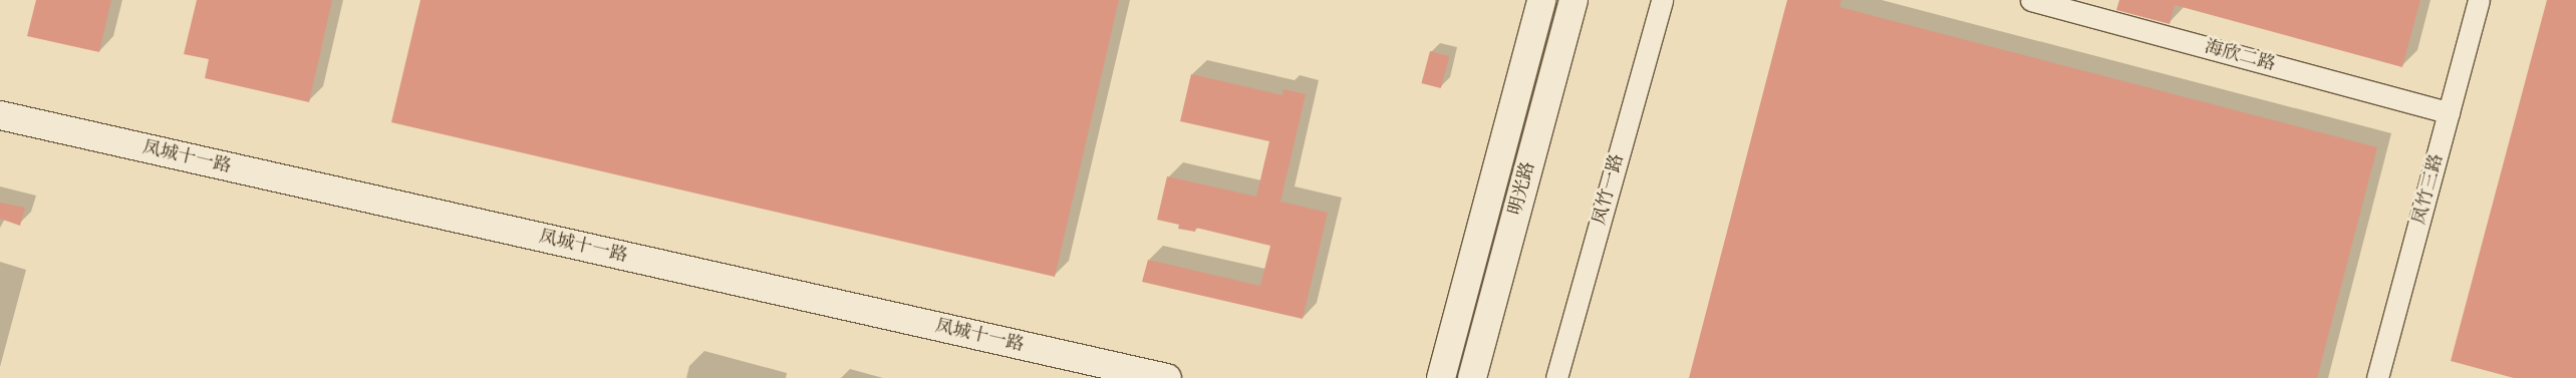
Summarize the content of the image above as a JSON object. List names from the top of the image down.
{
  "streets": {
    "street": [
      "海欣二路",
      "凤城十一路",
      "明光路",
      "凤竹一路",
      "凤竹三路"
    ]
  },
  "crossings": [
    ["海欣二路", "凤竹三路"]
  ]
}
